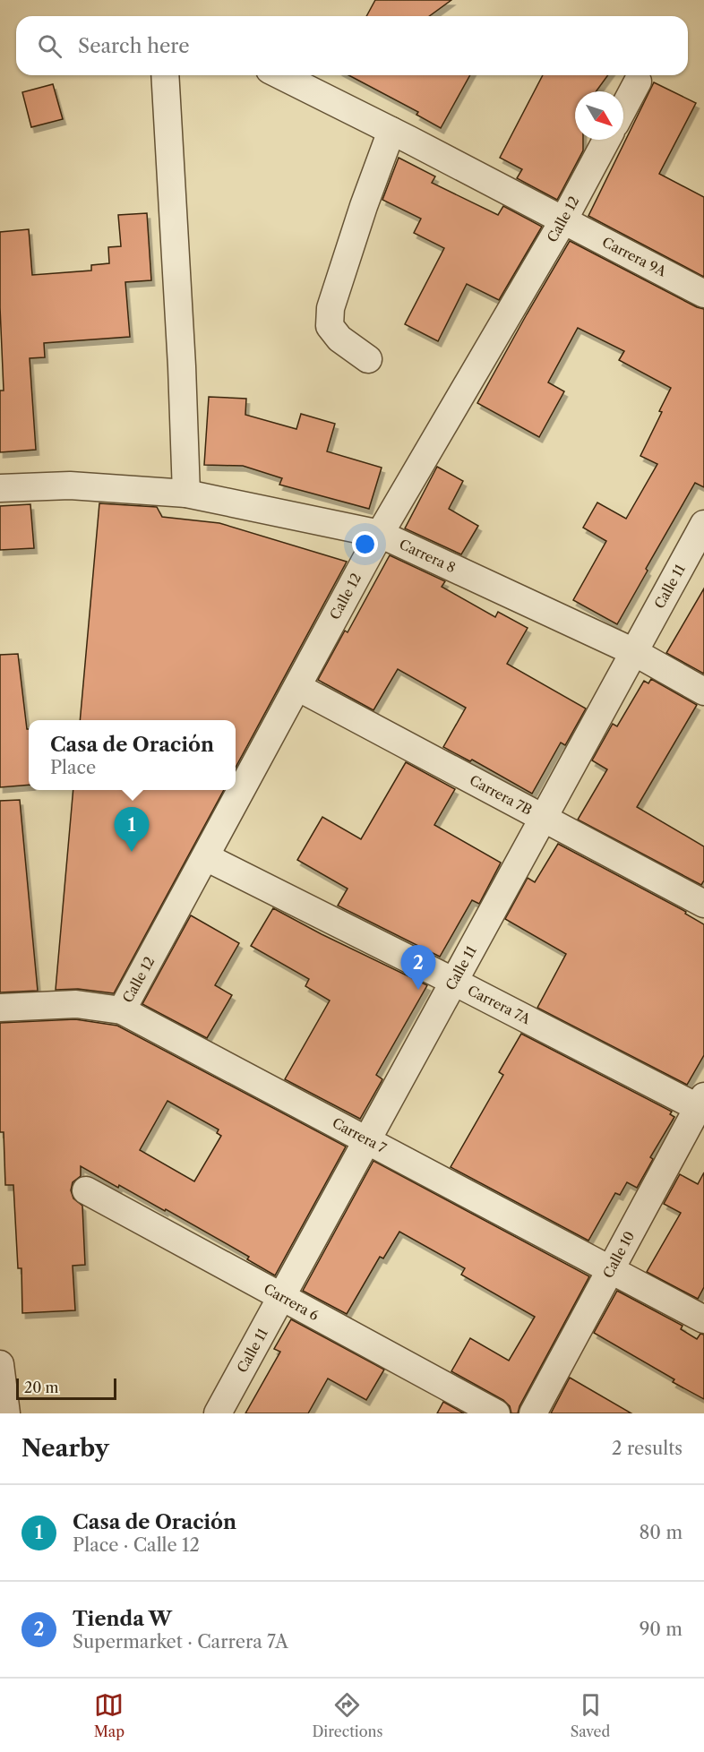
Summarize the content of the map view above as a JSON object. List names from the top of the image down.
{
  "streets": {
    "street": [
      "Calle 12",
      "Carrera 9A",
      "Carrera 8",
      "Calle 11",
      "Carrera 7B",
      "Carrera 7A",
      "Carrera 7",
      "Calle 10",
      "Carrera 6"
    ]
  },
  "crossings": [
    ["Calle 12", "Carrera 9A"],
    ["Calle 12", "Carrera 8"],
    ["Calle 12", "Carrera 7B"],
    ["Calle 12", "Carrera 7A"],
    ["Calle 12", "Carrera 7"],
    ["Carrera 8", "Calle 11"],
    ["Calle 11", "Carrera 7B"],
    ["Calle 11", "Carrera 7A"],
    ["Calle 11", "Carrera 7"],
    ["Calle 11", "Carrera 6"],
    ["Carrera 7A", "Calle 10"],
    ["Carrera 7", "Calle 10"]
  ],
  "scale_bar": "20 m",
  "north": "bottom right",
  "page": {
    "search": "Search here",
    "popup": ["Casa de Oración", "Place"],
    "pins": ["1", "2"],
    "scale": "20 m",
    "heading": ["Nearby", "2 results"],
    "list": [
      {
        "mark": "1",
        "name": "Casa de Oración",
        "note": "Place · Calle 12",
        "value": "80 m"
      },
      {
        "mark": "2",
        "name": "Tienda W",
        "note": "Supermarket · Carrera 7A",
        "value": "90 m"
      }
    ],
    "nav": ["Map", "Directions", "Saved"]
  }
}
